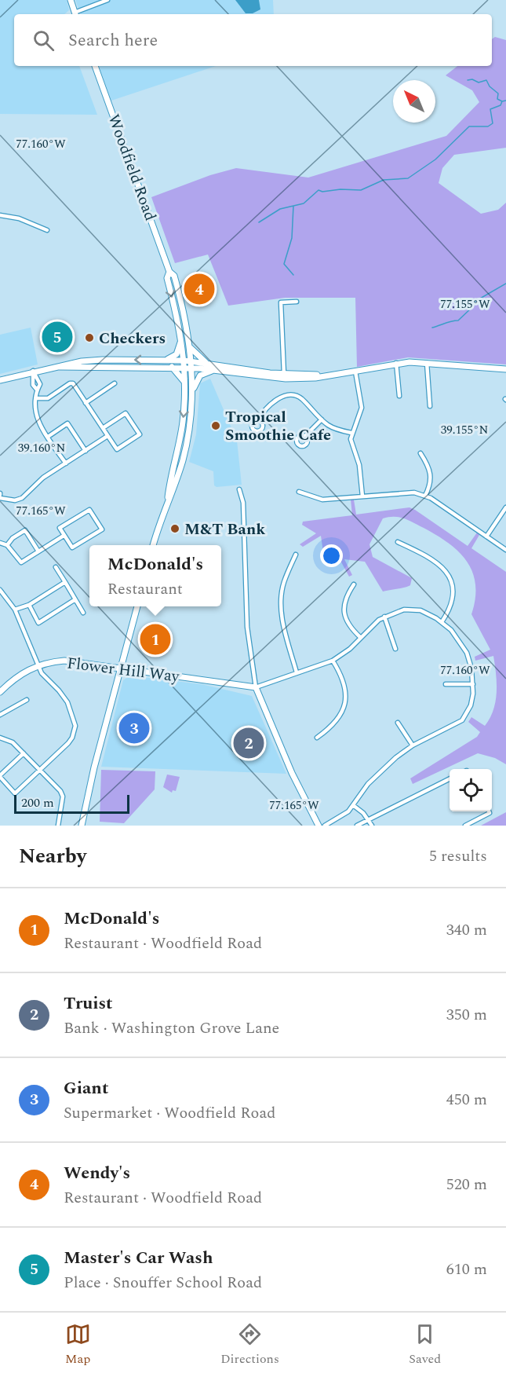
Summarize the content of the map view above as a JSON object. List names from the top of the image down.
{
  "streets": {
    "main road": ["Woodfield Road", "Flower Hill Way"]
  },
  "places": ["Checkers", "Tropical Smoothie Cafe", "M&T Bank"],
  "scale_bar": "200 m",
  "north": "top left",
  "page": {
    "search": "Search here",
    "pins": [
      "4",
      "5",
      "1",
      "3",
      "2"
    ],
    "popup": ["McDonald's", "Restaurant"],
    "scale": "200 m",
    "heading": ["Nearby", "5 results"],
    "list": [
      {
        "mark": "1",
        "name": "McDonald's",
        "note": "Restaurant · Woodfield Road",
        "value": "340 m"
      },
      {
        "mark": "2",
        "name": "Truist",
        "note": "Bank · Washington Grove Lane",
        "value": "350 m"
      },
      {
        "mark": "3",
        "name": "Giant",
        "note": "Supermarket · Woodfield Road",
        "value": "450 m"
      },
      {
        "mark": "4",
        "name": "Wendy's",
        "note": "Restaurant · Woodfield Road",
        "value": "520 m"
      },
      {
        "mark": "5",
        "name": "Master's Car Wash",
        "note": "Place · Snouffer School Road",
        "value": "610 m"
      }
    ],
    "nav": ["Map", "Directions", "Saved"]
  },
  "coordinates": [
    "77.160°W",
    "77.155°W",
    "39.155°N",
    "39.160°N",
    "77.165°W"
  ]
}
